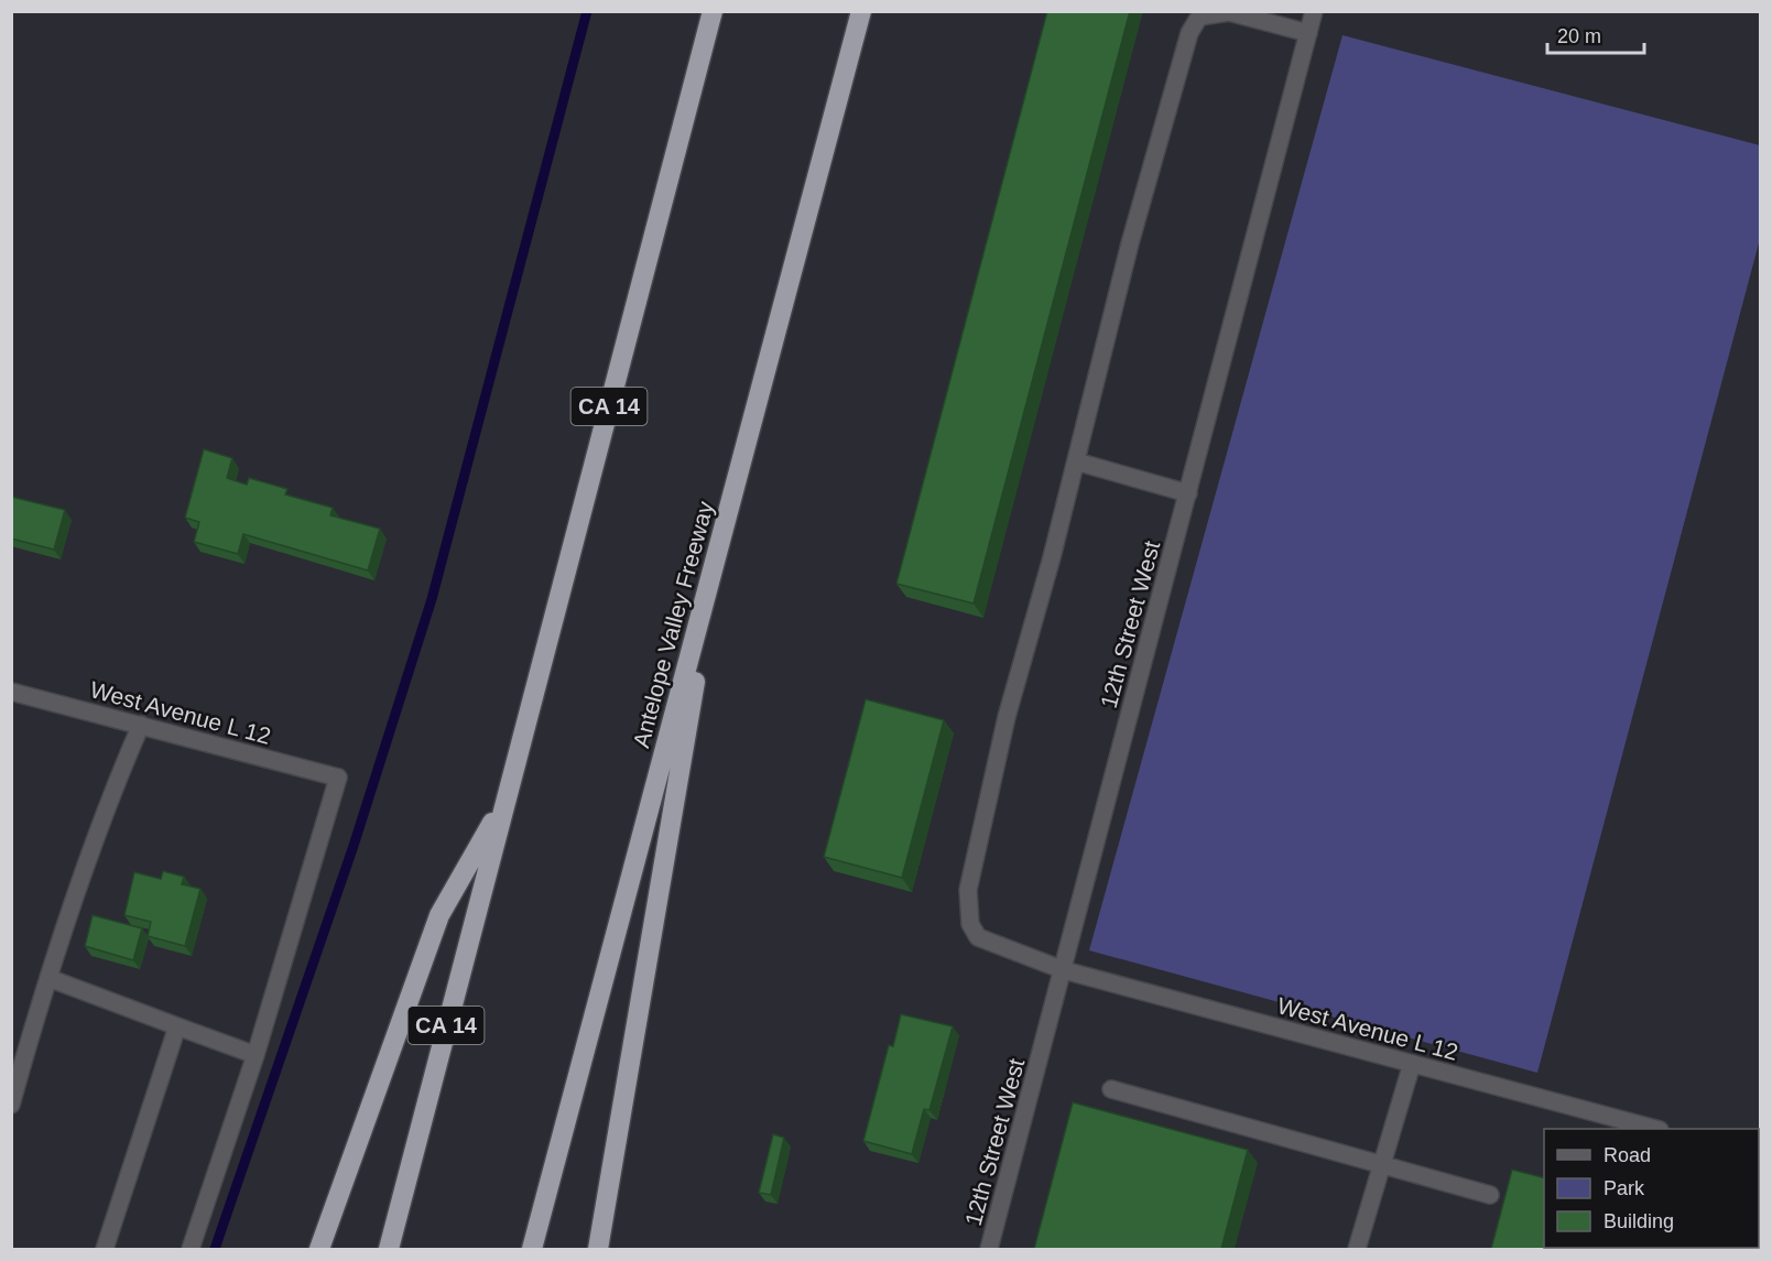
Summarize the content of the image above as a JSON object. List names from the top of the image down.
{
  "streets": {
    "highway": ["CA 14", "Antelope Valley Freeway"],
    "street": ["12th Street West", "West Avenue L 12"]
  },
  "crossings": [
    ["12th Street West", "West Avenue L 12"]
  ],
  "legend": ["Road", "Park", "Building"],
  "scale_bar": "20 m"
}
